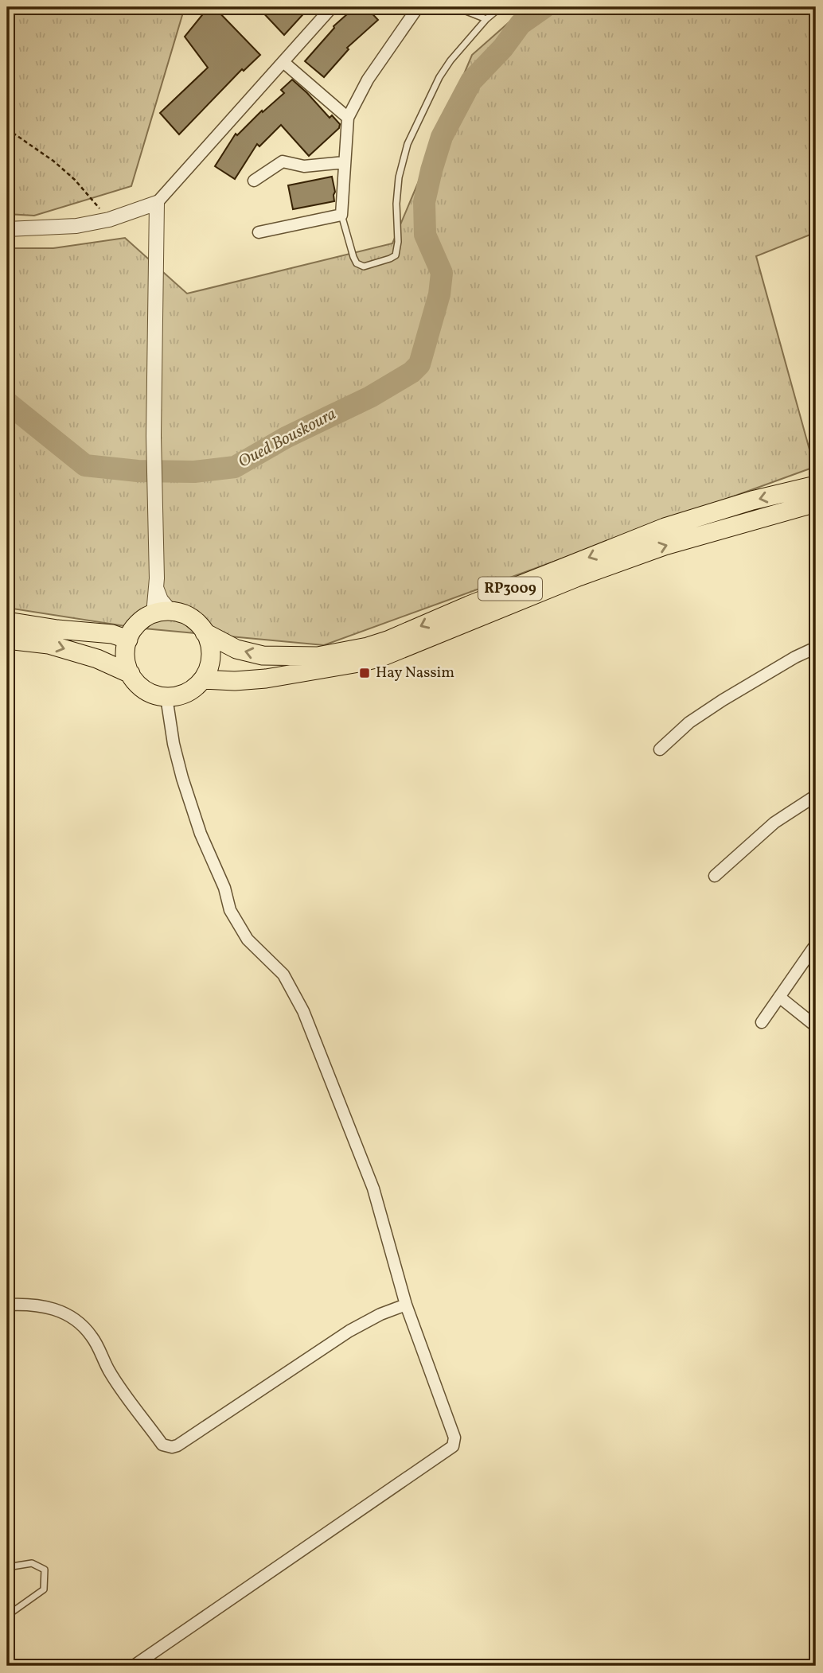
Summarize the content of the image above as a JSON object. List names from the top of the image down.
{
  "streets": {
    "main road": ["RP3009"]
  },
  "water": ["Oued Bouskoura"],
  "places": {
    "transit": ["Hay Nassim"]
  }
}
